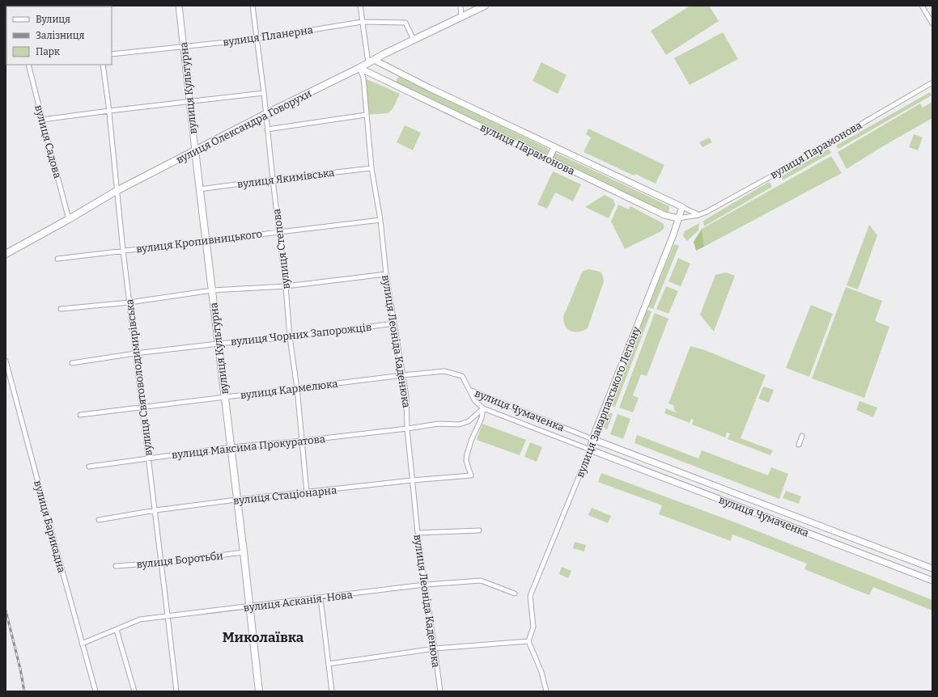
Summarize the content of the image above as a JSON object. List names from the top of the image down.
{
  "streets": {
    "main road": ["вулиця Культурна", "вулиця Олександра Говорухи"],
    "street": [
      "вулиця Планерна",
      "вулиця Садова",
      "вулиця Парамонова",
      "вулиця Якимівська",
      "вулиця Кропивницького",
      "вулиця Степова",
      "вулиця Чорних Запорожців",
      "вулиця Леоніда Каденюка",
      "вулиця Святоволодимирівська",
      "вулиця Кармелюка",
      "вулиця Закарпатського Легіону",
      "вулиця Чумаченка",
      "вулиця Максима Прокуратова",
      "вулиця Стаціонарна",
      "вулиця Барикадна",
      "вулиця Боротьби",
      "вулиця Асканія-Нова"
    ]
  },
  "crossings": [
    ["вулиця Планерна", "вулиця Культурна"],
    ["вулиця Планерна", "вулиця Олександра Говорухи"],
    ["вулиця Планерна", "вулиця Степова"],
    ["вулиця Культурна", "вулиця Олександра Говорухи"],
    ["вулиця Культурна", "вулиця Якимівська"],
    ["вулиця Культурна", "вулиця Кропивницького"],
    ["вулиця Культурна", "вулиця Чорних Запорожців"],
    ["вулиця Культурна", "вулиця Кармелюка"],
    ["вулиця Культурна", "вулиця Максима Прокуратова"],
    ["вулиця Культурна", "вулиця Стаціонарна"],
    ["вулиця Культурна", "вулиця Боротьби"],
    ["вулиця Культурна", "вулиця Асканія-Нова"],
    ["вулиця Олександра Говорухи", "вулиця Садова"],
    ["вулиця Олександра Говорухи", "вулиця Парамонова"],
    ["вулиця Олександра Говорухи", "вулиця Степова"],
    ["вулиця Олександра Говорухи", "вулиця Леоніда Каденюка"],
    ["вулиця Олександра Говорухи", "вулиця Святоволодимирівська"],
    ["вулиця Парамонова", "вулиця Леоніда Каденюка"],
    ["вулиця Парамонова", "вулиця Закарпатського Легіону"],
    ["вулиця Якимівська", "вулиця Степова"],
    ["вулиця Якимівська", "вулиця Леоніда Каденюка"],
    ["вулиця Кропивницького", "вулиця Степова"],
    ["вулиця Кропивницького", "вулиця Леоніда Каденюка"],
    ["вулиця Кропивницького", "вулиця Святоволодимирівська"],
    ["вулиця Степова", "вулиця Чорних Запорожців"],
    ["вулиця Степова", "вулиця Кармелюка"],
    ["вулиця Степова", "вулиця Максима Прокуратова"],
    ["вулиця Степова", "вулиця Стаціонарна"],
    ["вулиця Чорних Запорожців", "вулиця Леоніда Каденюка"],
    ["вулиця Чорних Запорожців", "вулиця Святоволодимирівська"],
    ["вулиця Леоніда Каденюка", "вулиця Кармелюка"],
    ["вулиця Леоніда Каденюка", "вулиця Максима Прокуратова"],
    ["вулиця Леоніда Каденюка", "вулиця Стаціонарна"],
    ["вулиця Леоніда Каденюка", "вулиця Асканія-Нова"],
    ["вулиця Святоволодимирівська", "вулиця Кармелюка"],
    ["вулиця Святоволодимирівська", "вулиця Максима Прокуратова"],
    ["вулиця Святоволодимирівська", "вулиця Стаціонарна"],
    ["вулиця Святоволодимирівська", "вулиця Боротьби"],
    ["вулиця Святоволодимирівська", "вулиця Асканія-Нова"],
    ["вулиця Кармелюка", "вулиця Чумаченка"],
    ["вулиця Закарпатського Легіону", "вулиця Чумаченка"],
    ["вулиця Чумаченка", "вулиця Максима Прокуратова"],
    ["вулиця Чумаченка", "вулиця Стаціонарна"],
    ["вулиця Максима Прокуратова", "вулиця Стаціонарна"],
    ["вулиця Барикадна", "вулиця Асканія-Нова"]
  ],
  "districts": ["Миколаївка"],
  "legend": ["Вулиця", "Залізниця", "Парк"]
}
